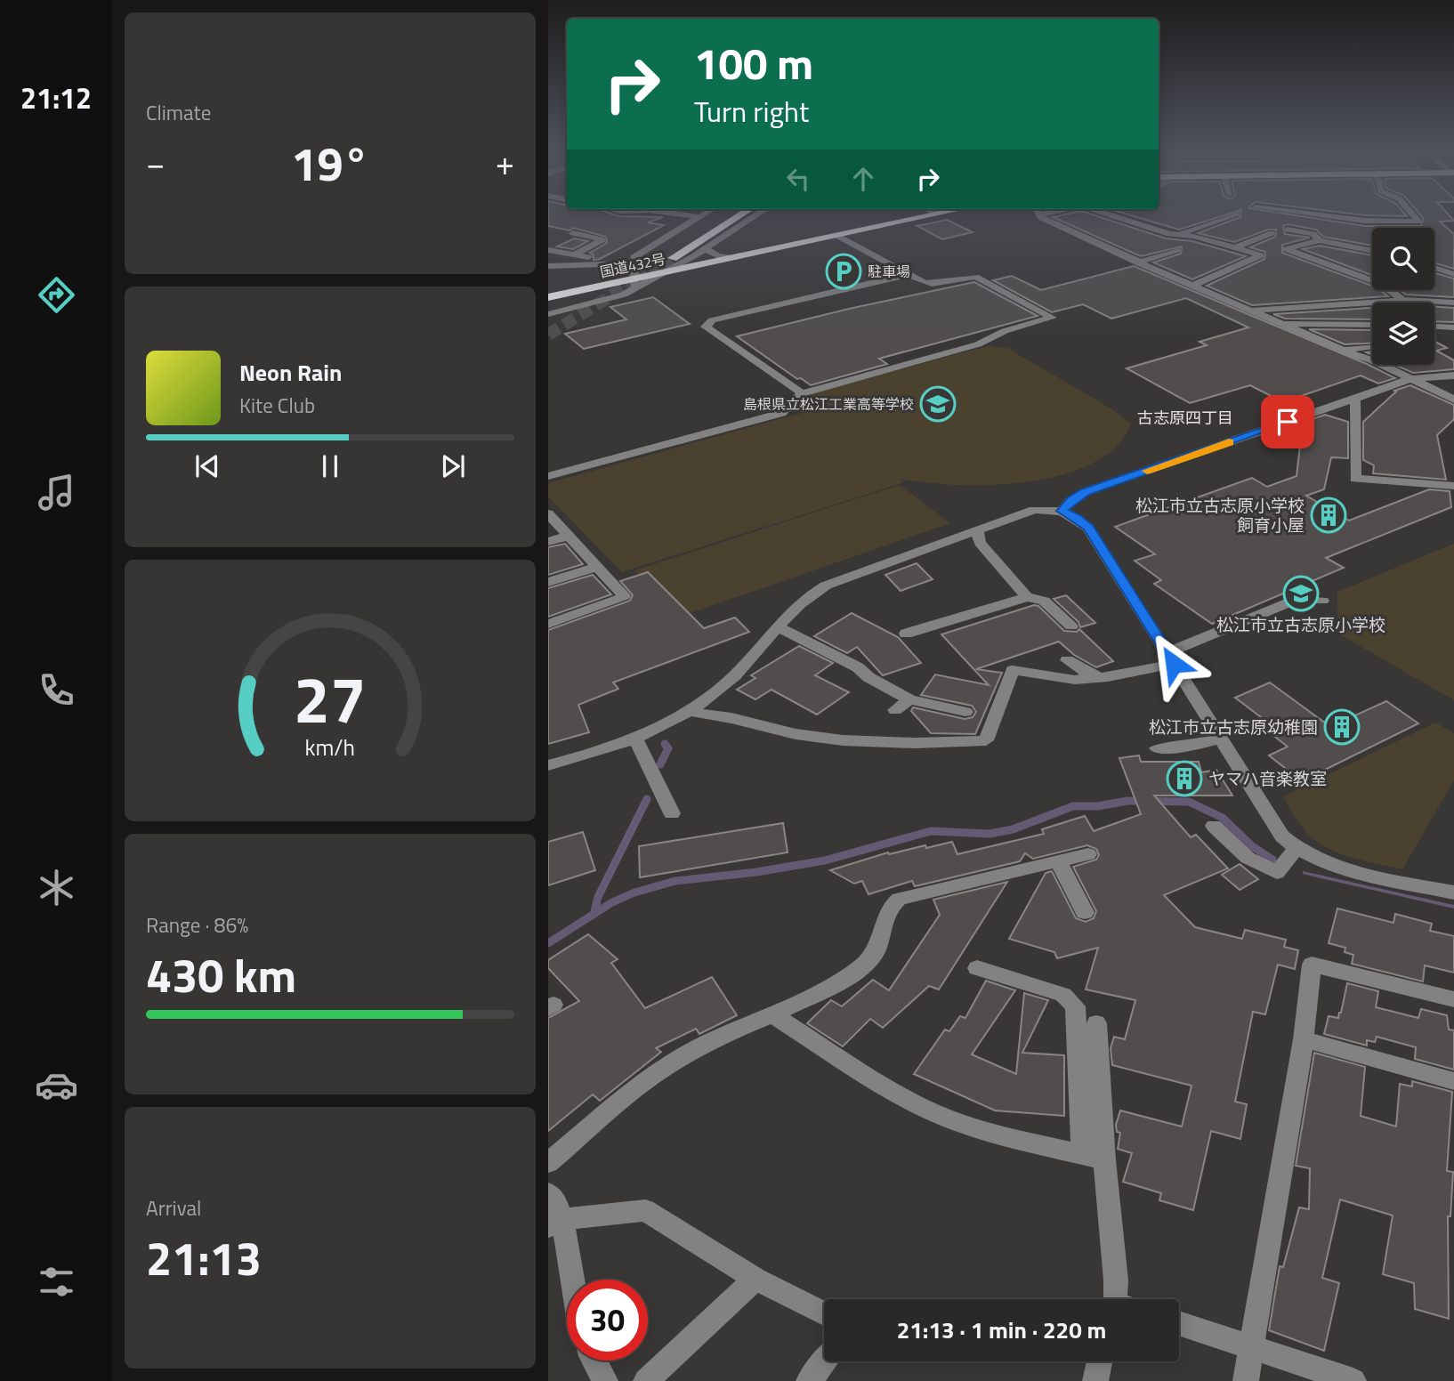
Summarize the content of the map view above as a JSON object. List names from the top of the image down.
{
  "streets": {
    "highway": ["国道432号"]
  },
  "districts": ["古志原四丁目"],
  "places": {
    "parking": ["駐車場"],
    "school or university": ["島根県立松江工業高等学校", "松江市立古志原小学校"],
    "building": ["松江市立古志原小学校 飼育小屋", "松江市立古志原幼稚園", "ヤマハ音楽教室"]
  },
  "page": {
    "tabs": "21:12",
    "tile": [
      "Climate",
      ["Range · 86%", "430 km"],
      ["Arrival", "21:13"]
    ],
    "turn": ["100 m", "Turn right"],
    "heat": ["−", "19°", "+"],
    "song": ["Neon Rain", "Kite Club"],
    "limit": "30",
    "trip": "21:13 · 1 min · 220 m",
    "gauge": ["27", "km/h"]
  }
}
